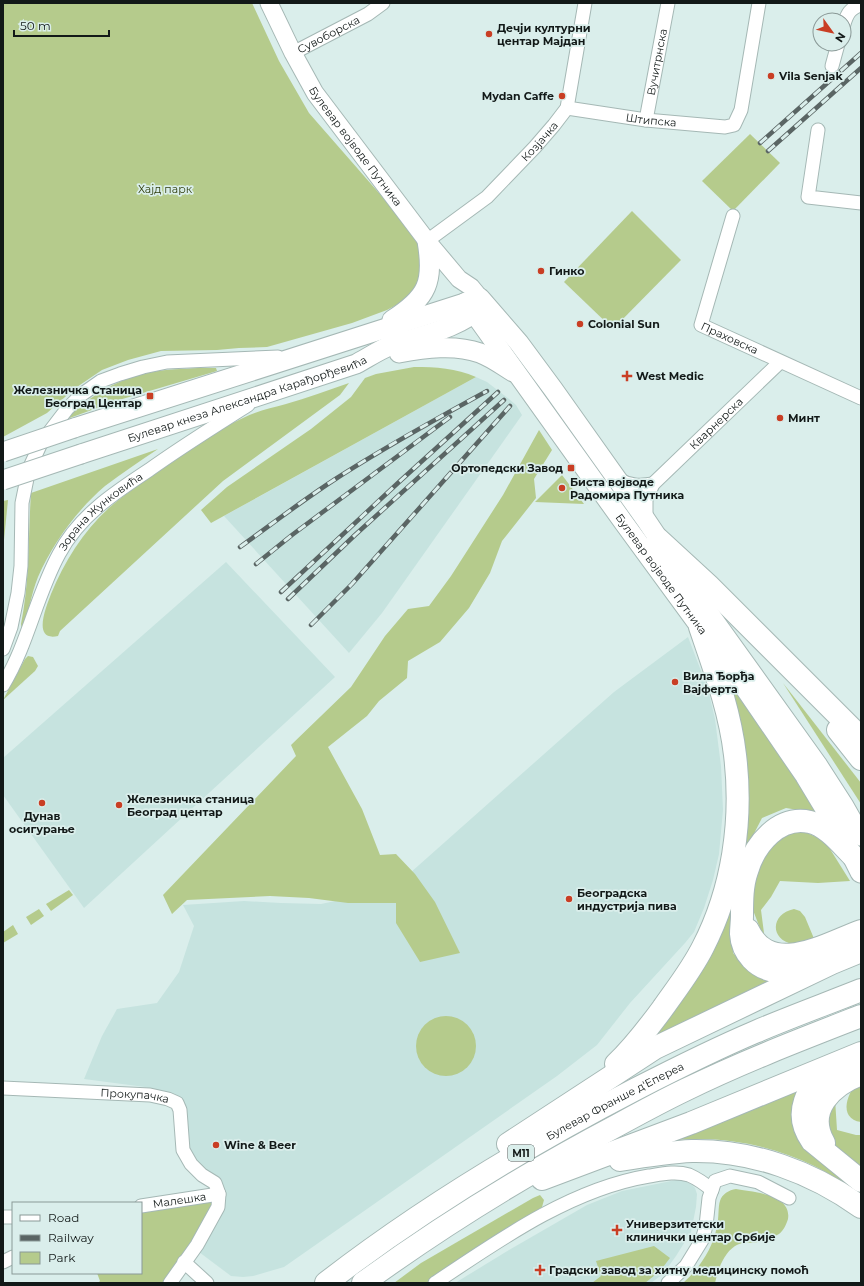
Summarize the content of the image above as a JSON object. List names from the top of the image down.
{
  "streets": {
    "highway": ["Булевар Франше д'Епереа", "M11"],
    "main road": ["Булевар војводе Путника", "Булевар кнеза Александра Карађорђевића"],
    "street": [
      "Сувоборска",
      "Вучитрнска",
      "Штипска",
      "Козјачка",
      "Праховска",
      "Кварнерска",
      "Зорана Жунковића",
      "Прокупачка",
      "Малешка"
    ]
  },
  "crossings": [
    ["Сувоборска", "Булевар војводе Путника"],
    ["Вучитрнска", "Штипска"],
    ["Штипска", "Козјачка"],
    ["Козјачка", "Булевар војводе Путника"],
    ["Булевар војводе Путника", "Булевар кнеза Александра Карађорђевића"],
    ["Булевар војводе Путника", "Кварнерска"],
    ["Праховска", "Кварнерска"],
    ["Булевар кнеза Александра Карађорђевића", "Зорана Жунковића"],
    ["Прокупачка", "Малешка"]
  ],
  "parks": ["Хајд парк"],
  "places": {
    "other": [
      "Дечји културни центар Мајдан",
      "Vila Senjak",
      "Mydan Caffe",
      "Гинко",
      "Colonial Sun",
      "Минт",
      "Биста војводе Радомира Путника",
      "Вила Ђорђа Вајферта",
      "Дунав осигурање",
      "Железничка станица Београд центар",
      "Београдска индустрија пива",
      "Wine & Beer"
    ],
    "health": ["West Medic", "Универзитетски клинички центар Србије", "Градски завод за хитну медицинску помоћ"],
    "transit": ["Железничка Станица Београд Центар", "Ортопедски Завод"]
  },
  "legend": ["Road", "Railway", "Park"],
  "scale_bar": "50 m",
  "north": "bottom right"
}
